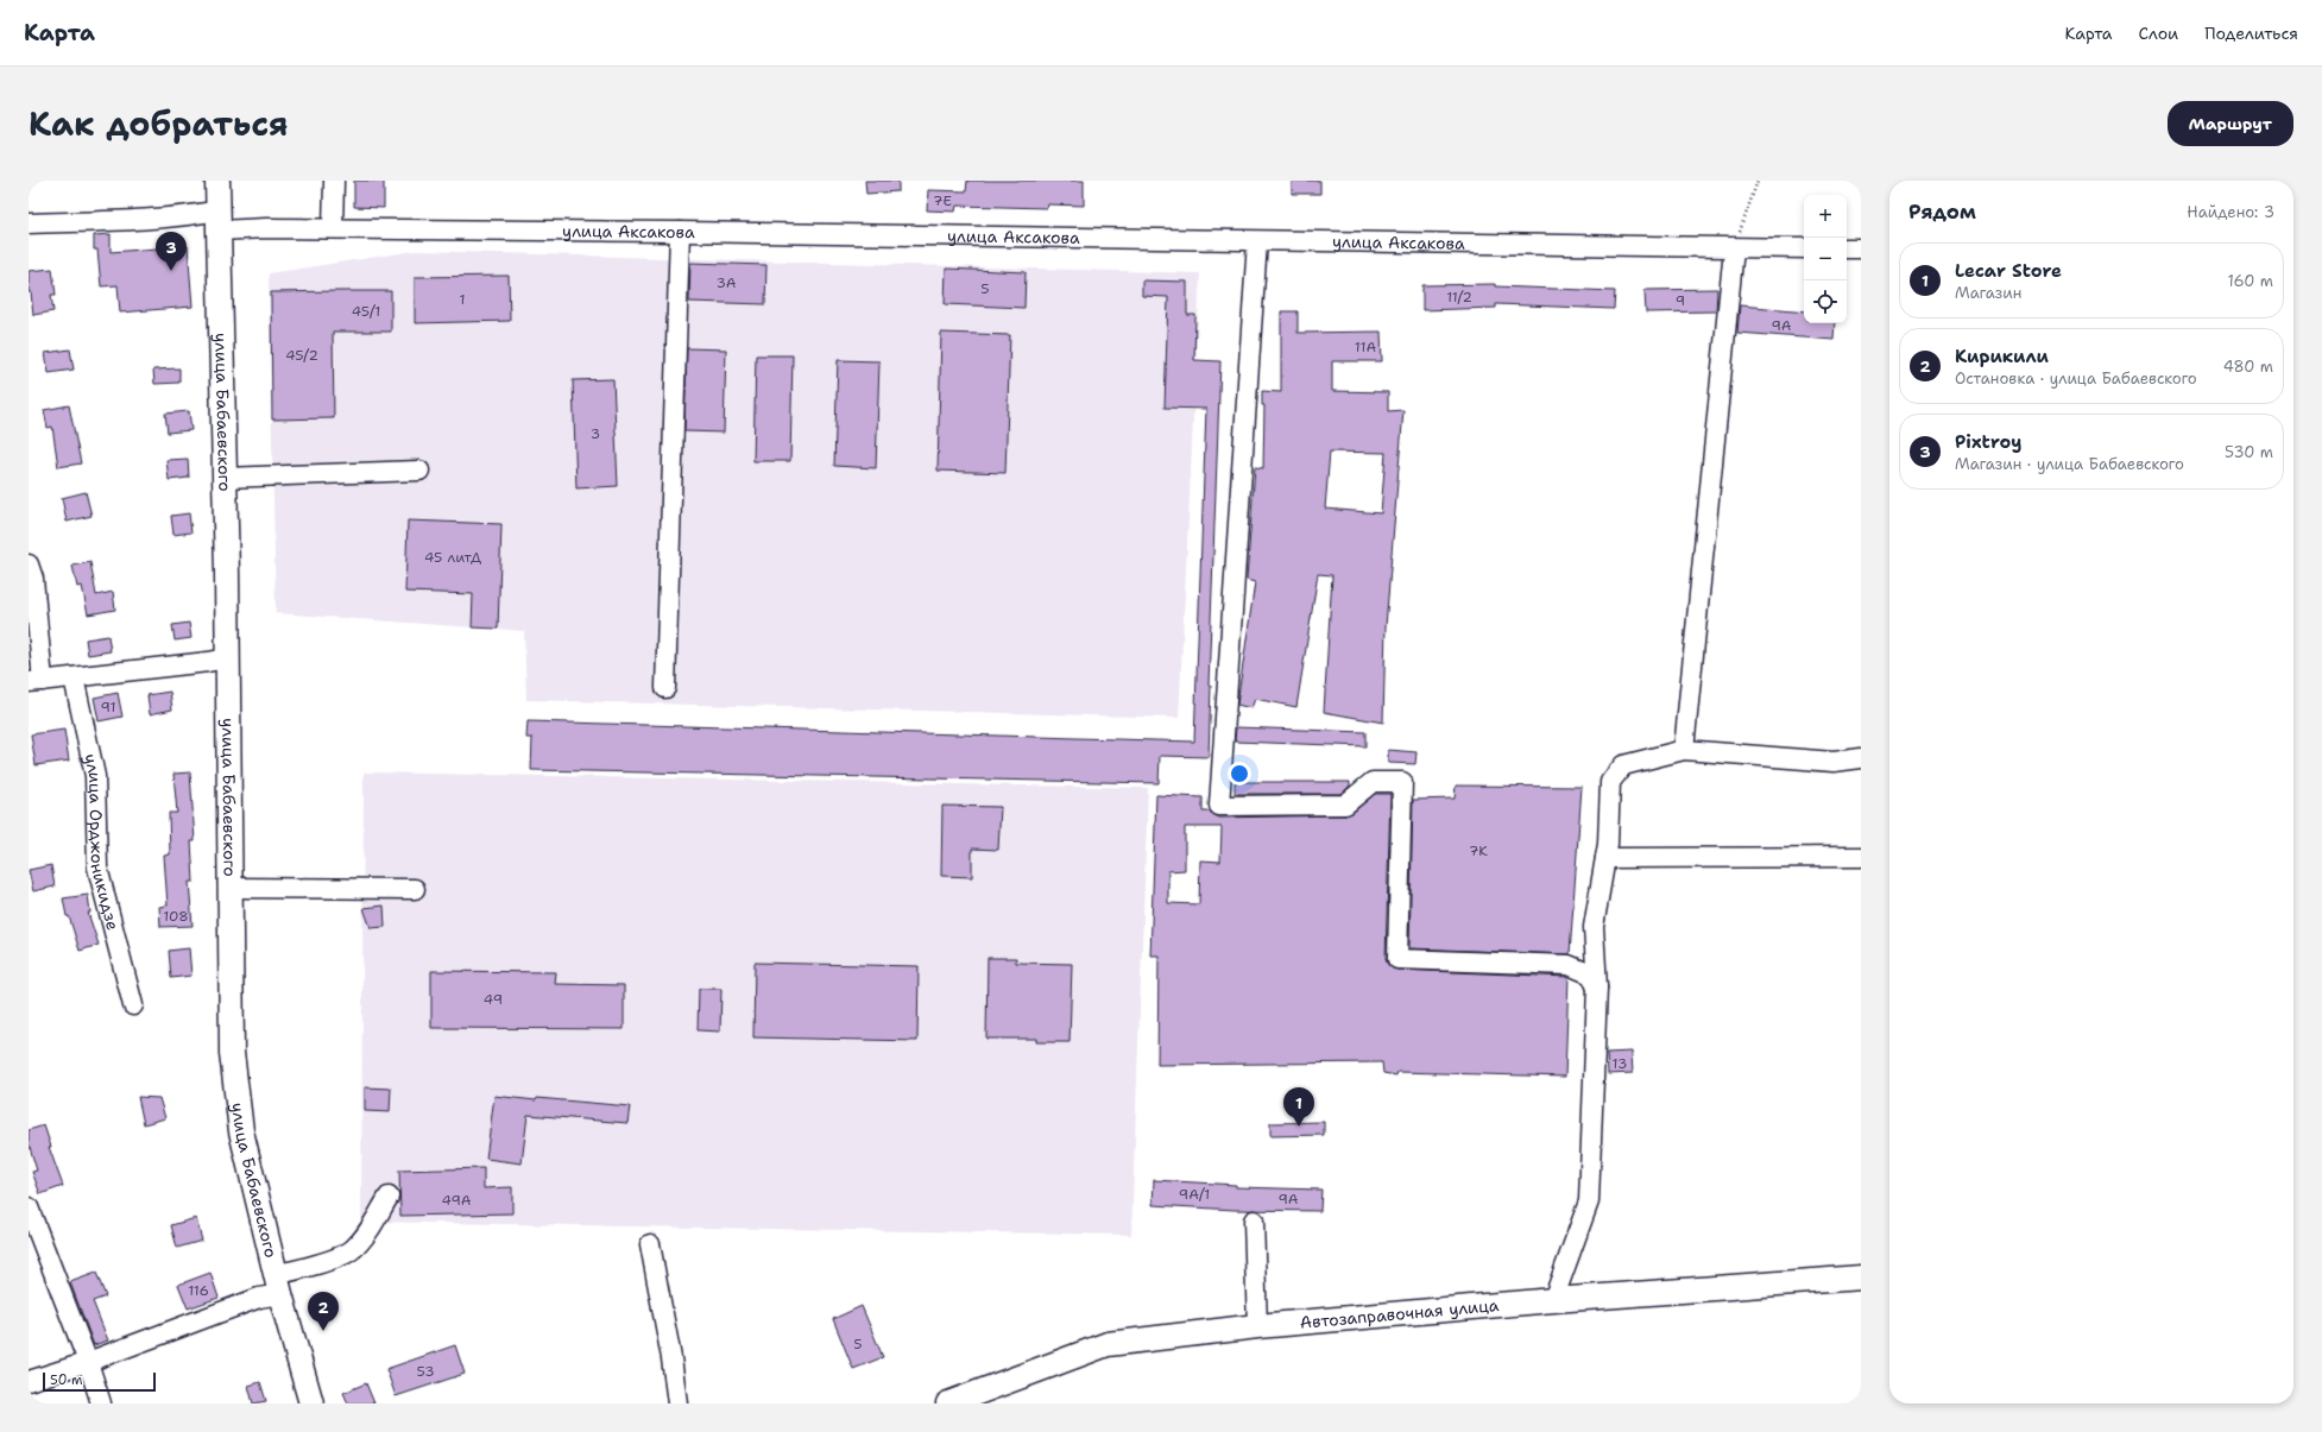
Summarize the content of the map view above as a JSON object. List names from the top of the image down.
{
  "streets": {
    "main road": ["улица Бабаевского", "Автозаправочная улица"],
    "street": ["улица Аксакова", "улица Орджоникидзе"]
  },
  "crossings": [
    ["улица Аксакова", "улица Бабаевского"]
  ],
  "house_numbers": [
    "7Е",
    "3А",
    "5",
    "11/2",
    "1",
    "9",
    "45/1",
    "9А",
    "11А",
    "45/2",
    "3",
    "45 литД",
    "91",
    "7К",
    "108",
    "49",
    "13",
    "9А/1",
    "9А",
    "49А",
    "116",
    "5",
    "53"
  ],
  "scale_bar": "50 m",
  "page": {
    "header": "Карта",
    "nav": ["Карта", "Слои", "Поделиться"],
    "title": "Как добраться",
    "buttons": "Маршрут",
    "heading": ["Рядом", "Найдено: 3"],
    "map_buttons": ["+", "−"],
    "pins": ["3", "1", "2"],
    "list": [
      {
        "mark": "1",
        "name": "Lecar Store",
        "note": "Магазин",
        "value": "160 m"
      },
      {
        "mark": "2",
        "name": "Кирикили",
        "note": "Остановка · улица Бабаевского",
        "value": "480 m"
      },
      {
        "mark": "3",
        "name": "Pixtroy",
        "note": "Магазин · улица Бабаевского",
        "value": "530 m"
      }
    ],
    "scale": "50 m"
  }
}
